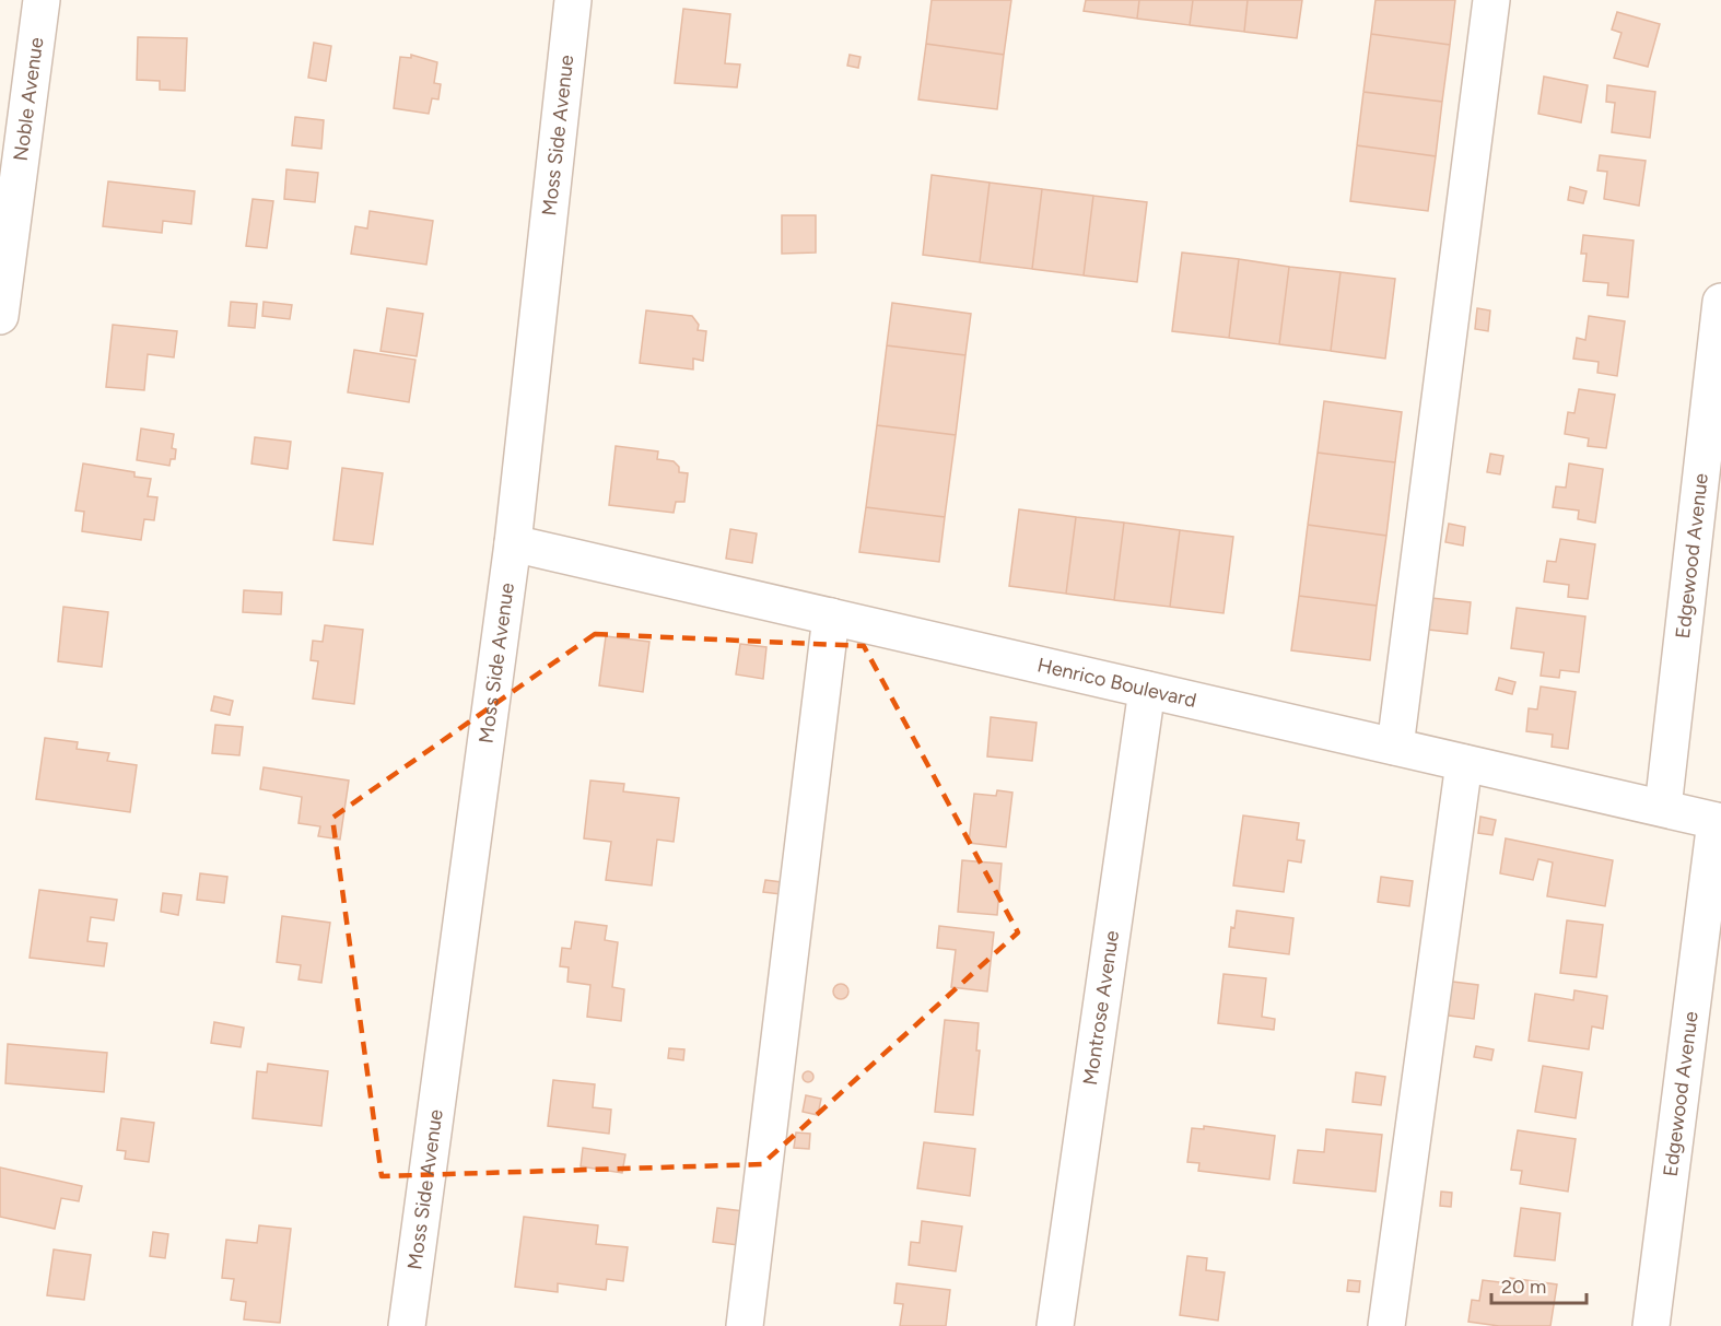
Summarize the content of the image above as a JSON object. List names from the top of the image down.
{
  "streets": {
    "street": [
      "Noble Avenue",
      "Moss Side Avenue",
      "Edgewood Avenue",
      "Henrico Boulevard",
      "Montrose Avenue"
    ]
  },
  "crossings": [
    ["Moss Side Avenue", "Henrico Boulevard"],
    ["Edgewood Avenue", "Henrico Boulevard"],
    ["Henrico Boulevard", "Montrose Avenue"]
  ],
  "scale_bar": "20 m"
}
